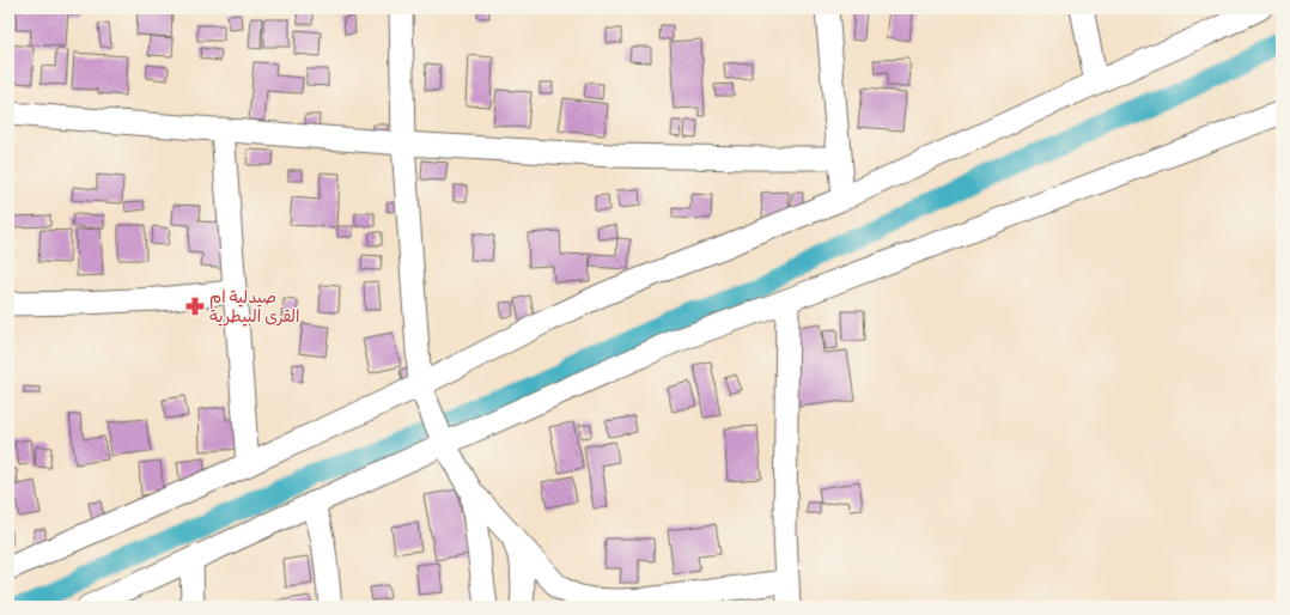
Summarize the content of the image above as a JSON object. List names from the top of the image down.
{
  "places": {
    "pharmacy": ["صيدلية ام القرى البيطرية"]
  }
}
